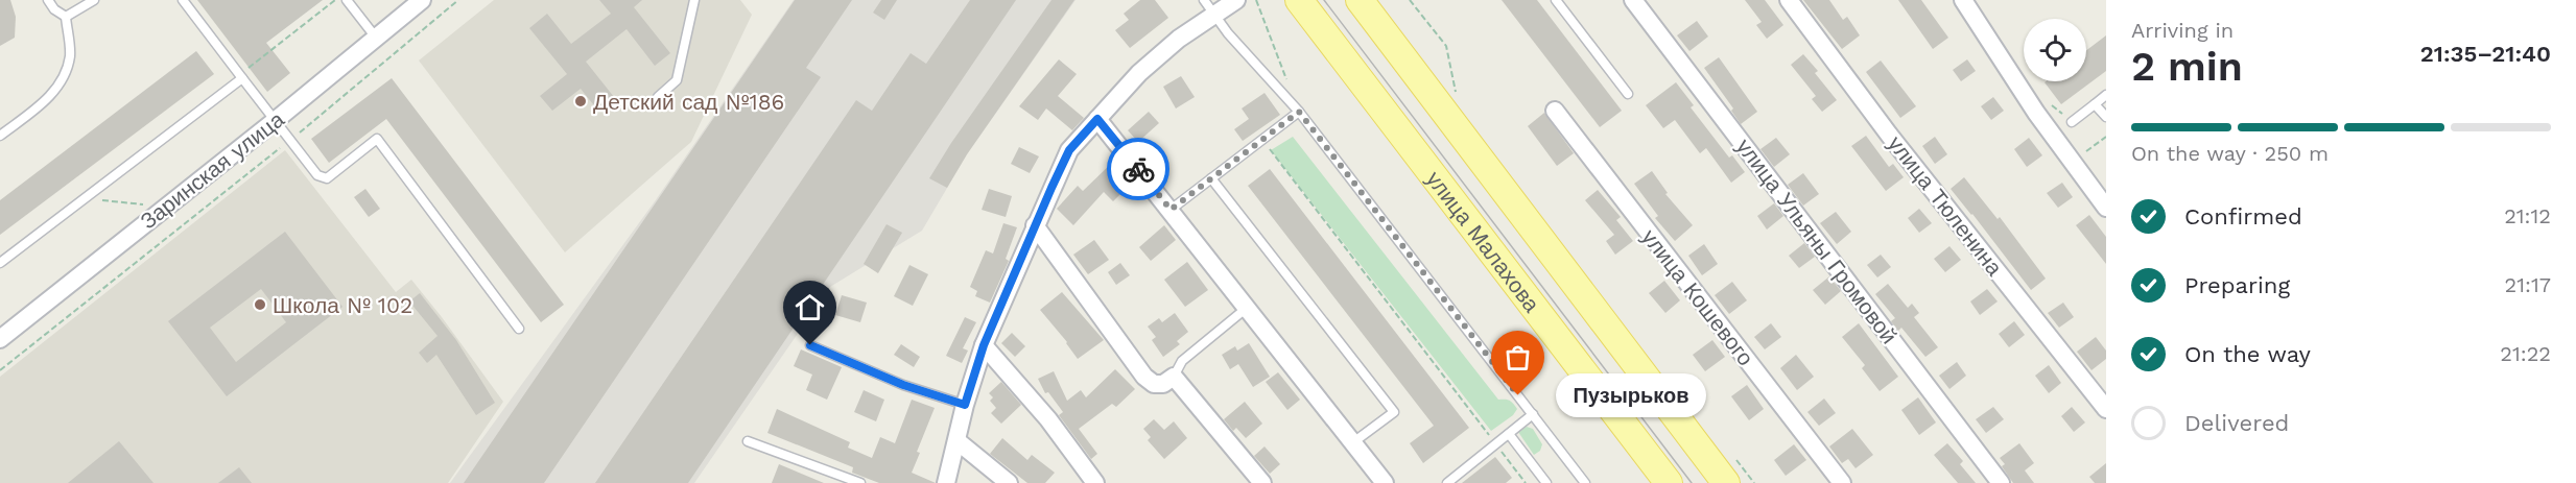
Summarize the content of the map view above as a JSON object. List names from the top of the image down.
{
  "streets": {
    "main road": ["улица Малахова"],
    "street": [
      "Заринская улица",
      "улица Тюленина",
      "улица Ульяны Громовой",
      "улица Кошевого"
    ]
  },
  "places": ["Детский сад №186", "Школа № 102", "Пузырьков"],
  "page": {
    "heading": ["2 min", "Arriving in", "21:35–21:40"],
    "bar": "On the way · 250 m",
    "list": [
      ["Confirmed", "21:12"],
      ["Preparing", "21:17"],
      ["On the way", "21:22"],
      "Delivered"
    ],
    "bubble": "Пузырьков"
  }
}
